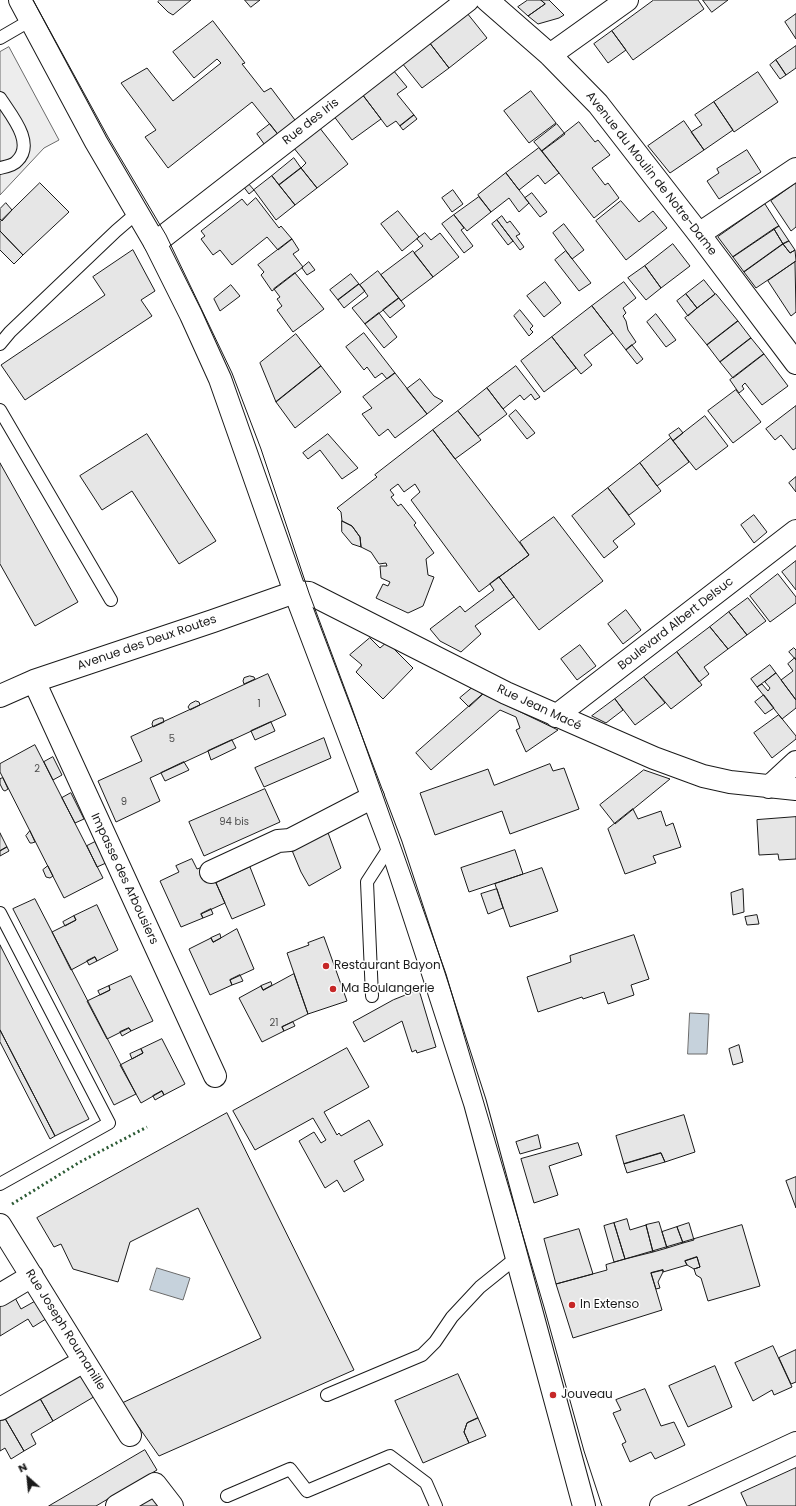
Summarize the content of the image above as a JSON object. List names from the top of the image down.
{
  "streets": {
    "street": [
      "Rue des Iris",
      "Avenue du Moulin de Notre-Dame",
      "Boulevard Albert Delsuc",
      "Avenue des Deux Routes",
      "Rue Jean Macé",
      "Impasse des Arbousiers",
      "Rue Joseph Roumanille"
    ]
  },
  "crossings": [
    ["Boulevard Albert Delsuc", "Rue Jean Macé"],
    ["Avenue des Deux Routes", "Rue Jean Macé"],
    ["Avenue des Deux Routes", "Impasse des Arbousiers"]
  ],
  "places": [
    "Restaurant Bayon",
    "Ma Boulangerie",
    "In Extenso",
    "Jouveau"
  ],
  "house_numbers": [
    "1",
    "5",
    "2",
    "9",
    "94 bis",
    "21"
  ],
  "north": "top left"
}
